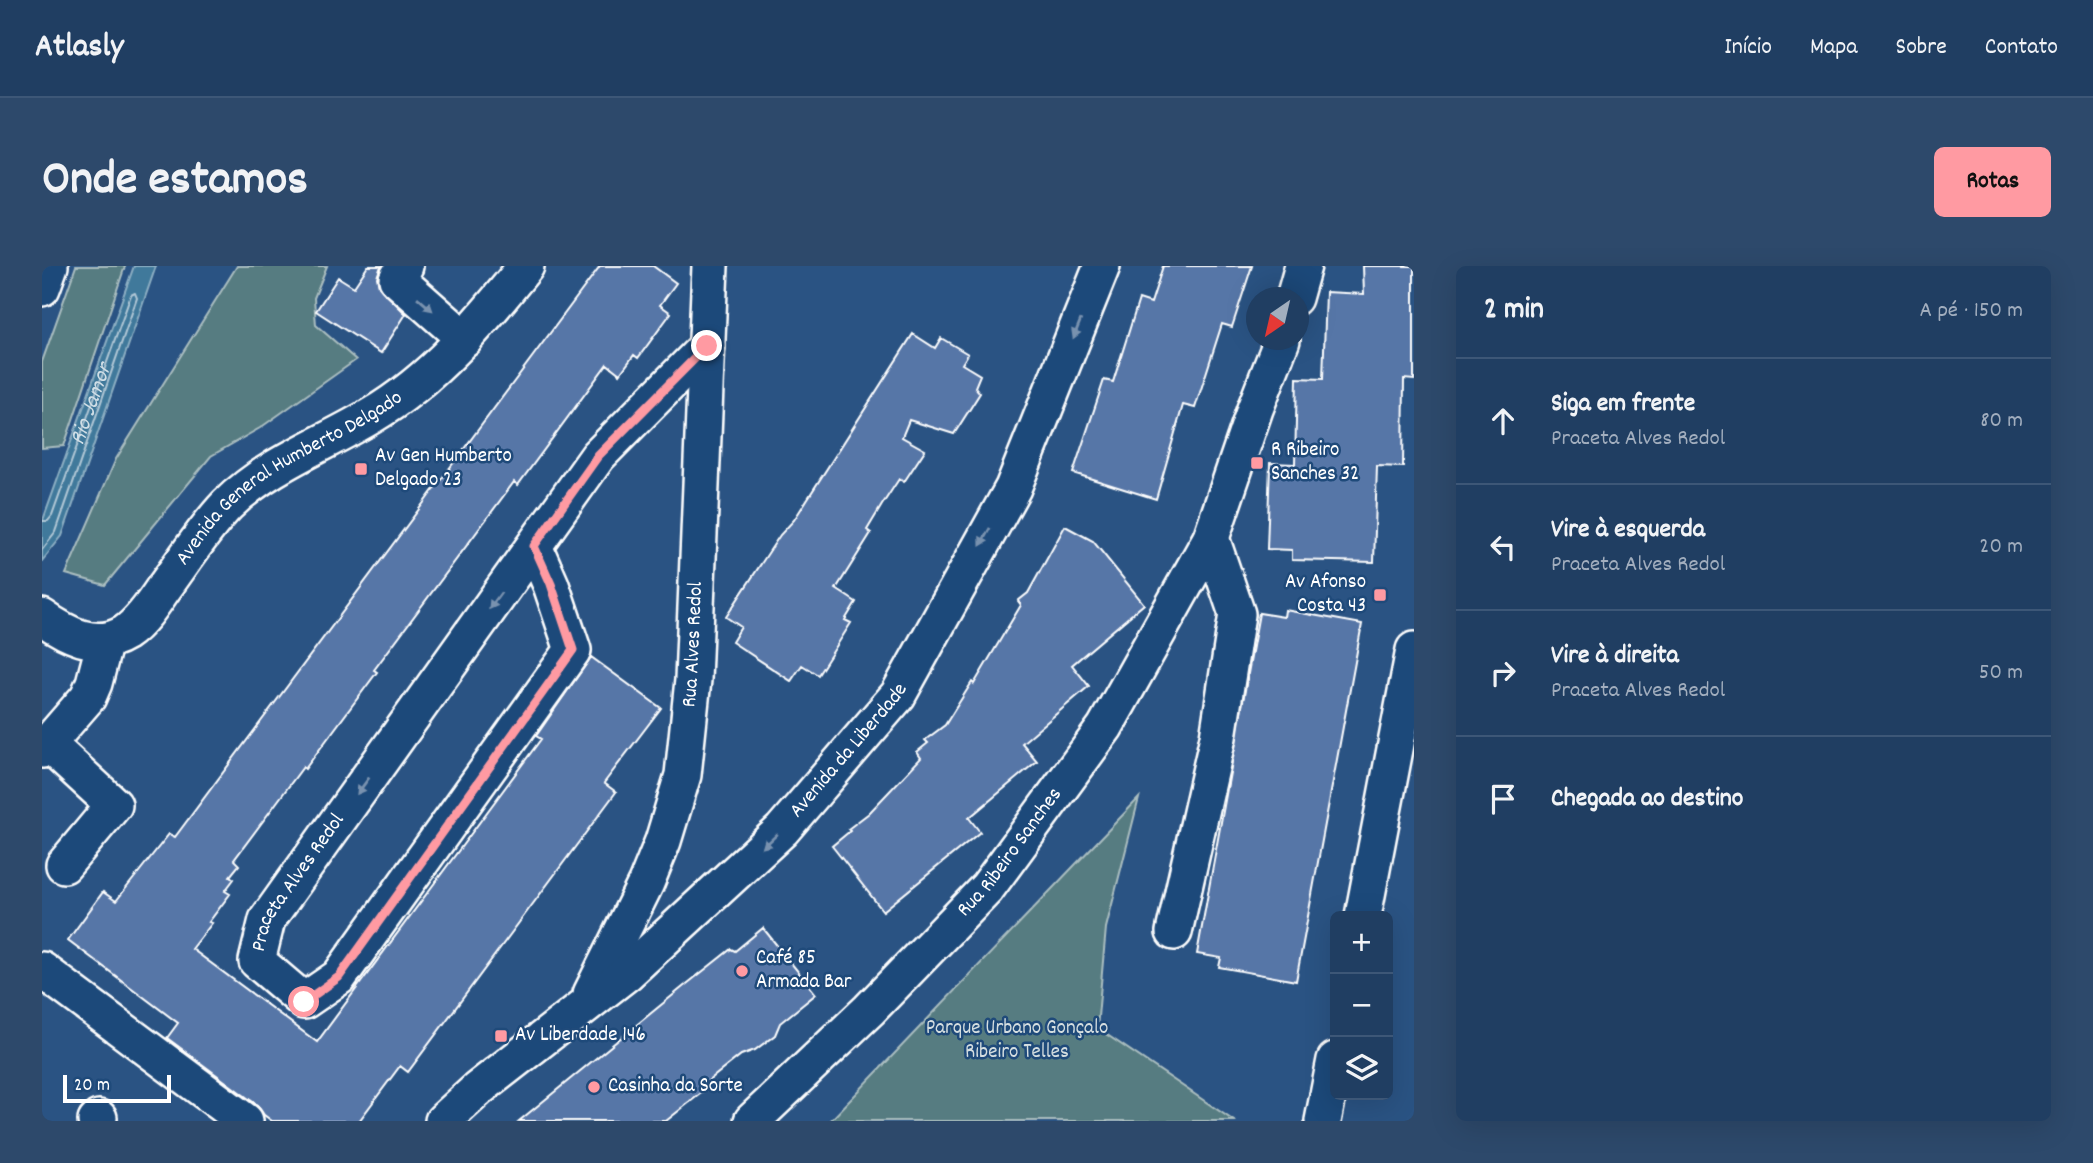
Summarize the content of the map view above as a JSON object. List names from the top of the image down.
{
  "streets": {
    "street": [
      "Avenida General Humberto Delgado",
      "Rua Alves Redol",
      "Avenida da Liberdade",
      "Rua Ribeiro Sanches",
      "Praceta Alves Redol"
    ]
  },
  "crossings": [
    ["Rua Alves Redol", "Avenida da Liberdade"],
    ["Rua Alves Redol", "Praceta Alves Redol"]
  ],
  "one_way": ["Avenida da Liberdade"],
  "water": ["Rio Jamor"],
  "parks": ["Parque Urbano Gonçalo Ribeiro Telles"],
  "places": {
    "transit": [
      "R Ribeiro Sanches 32",
      "Av Gen Humberto Delgado 23",
      "Av Afonso Costa 43",
      "Av Liberdade 146"
    ],
    "other": ["Café 85 Armada Bar", "Casinha da Sorte"]
  },
  "scale_bar": "20 m",
  "north": "bottom left",
  "page": {
    "header": "Atlasly",
    "nav": [
      "Início",
      "Mapa",
      "Sobre",
      "Contato"
    ],
    "title": "Onde estamos",
    "buttons": "Rotas",
    "heading": ["2 min", "A pé · 150 m"],
    "list": [
      ["Siga em frente", "Praceta Alves Redol", "80 m"],
      ["Vire à esquerda", "Praceta Alves Redol", "20 m"],
      ["Vire à direita", "Praceta Alves Redol", "50 m"],
      "Chegada ao destino"
    ],
    "map_buttons": ["+", "−"],
    "scale": "20 m"
  }
}
